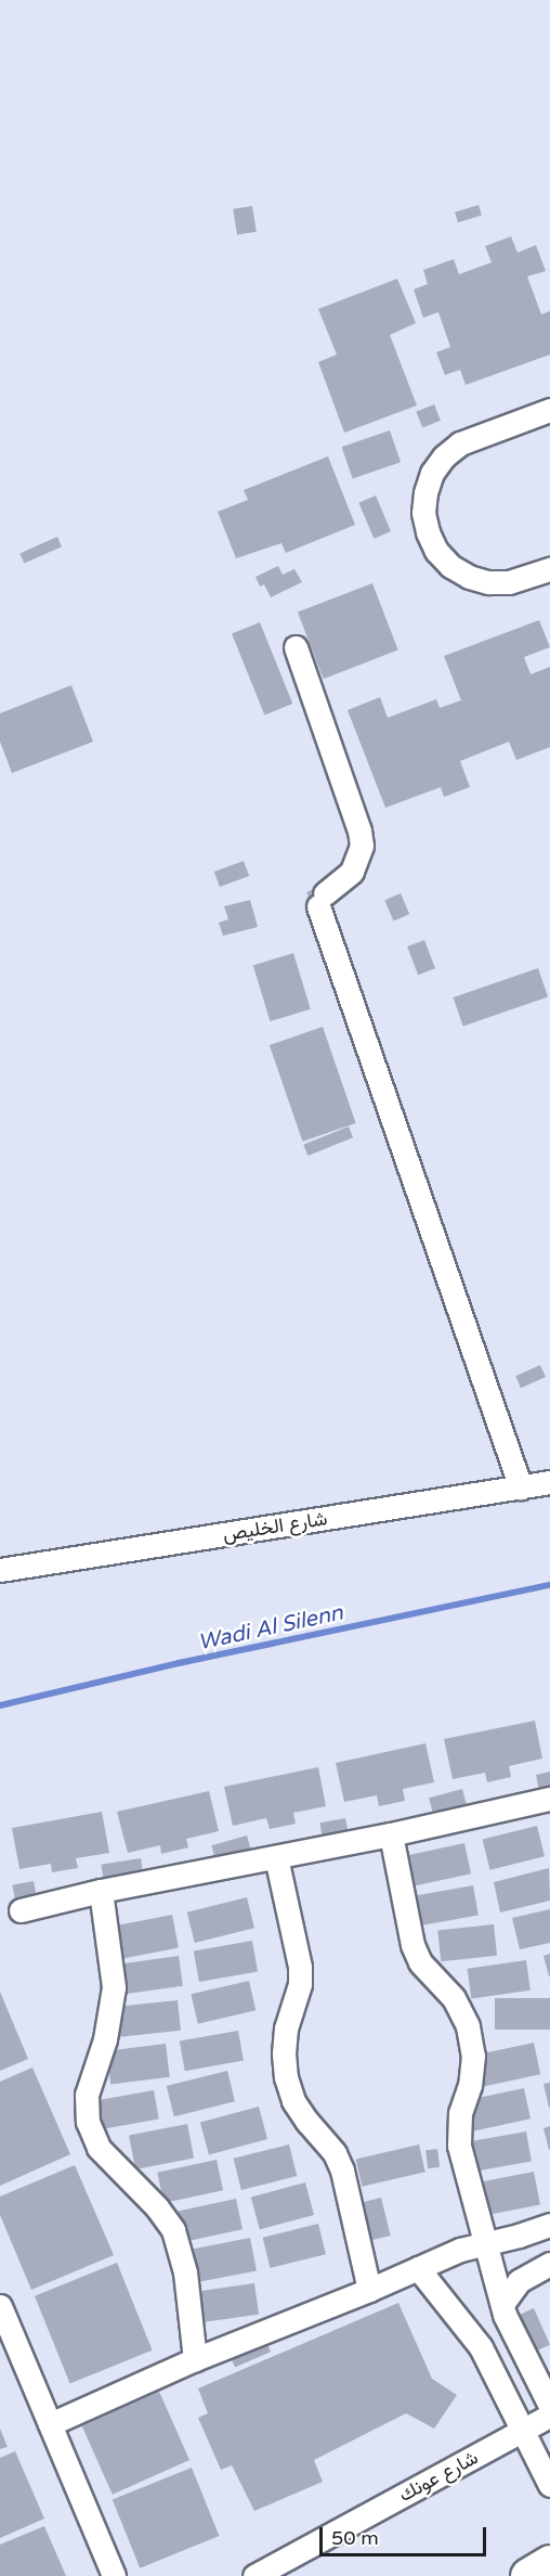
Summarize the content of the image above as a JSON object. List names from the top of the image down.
{
  "streets": {
    "street": ["شارع الخليص", "شارع عونك"]
  },
  "water": ["Wadi Al Silenn"],
  "scale_bar": "50 m"
}
